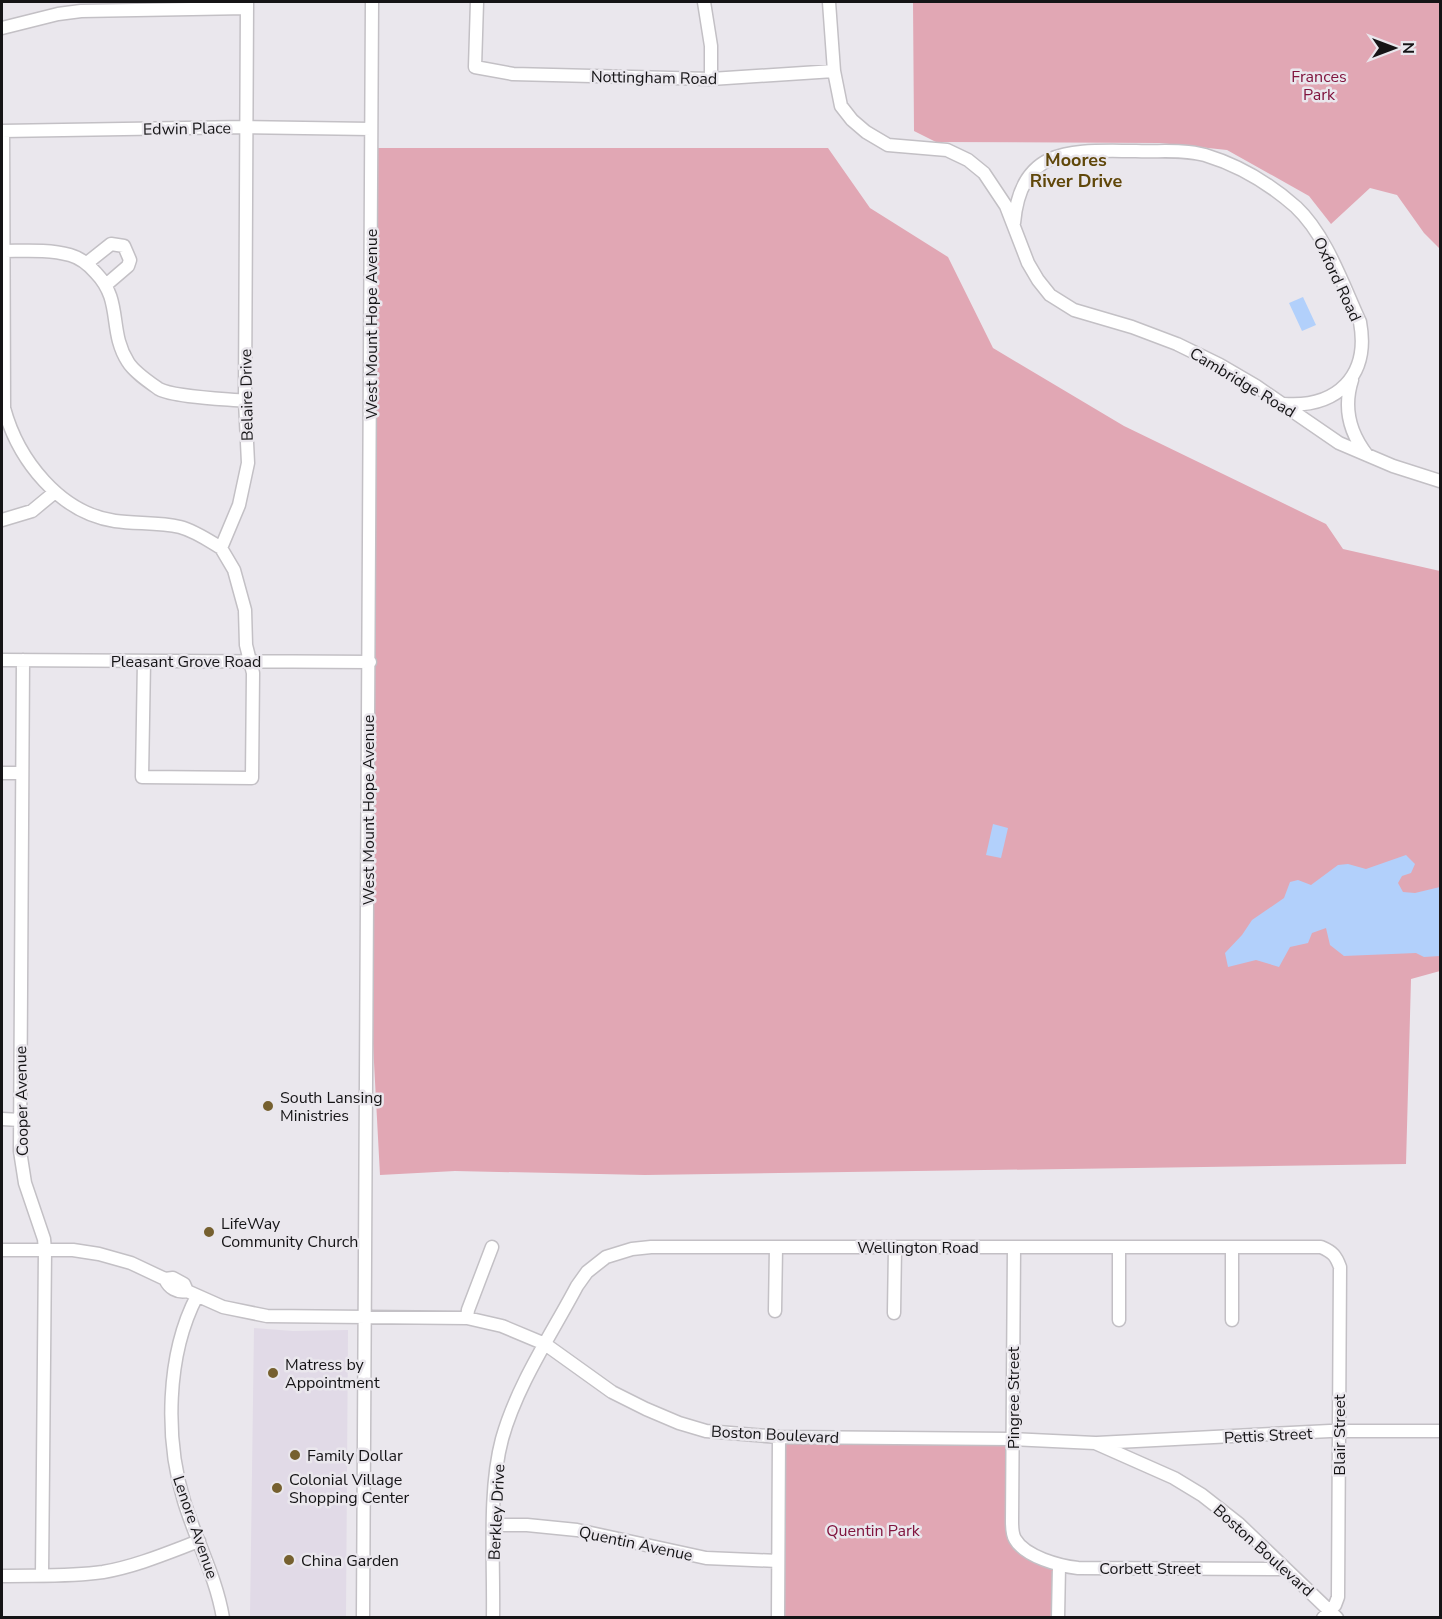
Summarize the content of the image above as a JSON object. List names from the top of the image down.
{
  "streets": {
    "street": [
      "Nottingham Road",
      "Edwin Place",
      "Oxford Road",
      "West Mount Hope Avenue",
      "Cambridge Road",
      "Belaire Drive",
      "Pleasant Grove Road",
      "Cooper Avenue",
      "Wellington Road",
      "Pingree Street",
      "Boston Boulevard",
      "Pettis Street",
      "Blair Street",
      "Berkley Drive",
      "Lenore Avenue",
      "Quentin Avenue",
      "Corbett Street"
    ]
  },
  "crossings": [
    ["Nottingham Road", "Cambridge Road"],
    ["Edwin Place", "West Mount Hope Avenue"],
    ["Edwin Place", "Belaire Drive"],
    ["Oxford Road", "Cambridge Road"],
    ["West Mount Hope Avenue", "Pleasant Grove Road"],
    ["West Mount Hope Avenue", "Boston Boulevard"],
    ["Pleasant Grove Road", "Cooper Avenue"],
    ["Cooper Avenue", "Boston Boulevard"],
    ["Wellington Road", "Pingree Street"],
    ["Wellington Road", "Boston Boulevard"],
    ["Wellington Road", "Blair Street"],
    ["Wellington Road", "Berkley Drive"],
    ["Pingree Street", "Boston Boulevard"],
    ["Pingree Street", "Corbett Street"],
    ["Boston Boulevard", "Pettis Street"],
    ["Boston Boulevard", "Blair Street"],
    ["Boston Boulevard", "Berkley Drive"],
    ["Boston Boulevard", "Lenore Avenue"],
    ["Boston Boulevard", "Corbett Street"],
    ["Pettis Street", "Blair Street"],
    ["Berkley Drive", "Quentin Avenue"]
  ],
  "districts": ["Moores River Drive"],
  "parks": ["Frances Park", "Quentin Park"],
  "places": [
    "South Lansing Ministries",
    "LifeWay Community Church",
    "Matress by Appointment",
    "Family Dollar",
    "Colonial Village Shopping Center",
    "China Garden"
  ],
  "north": "right"
}
